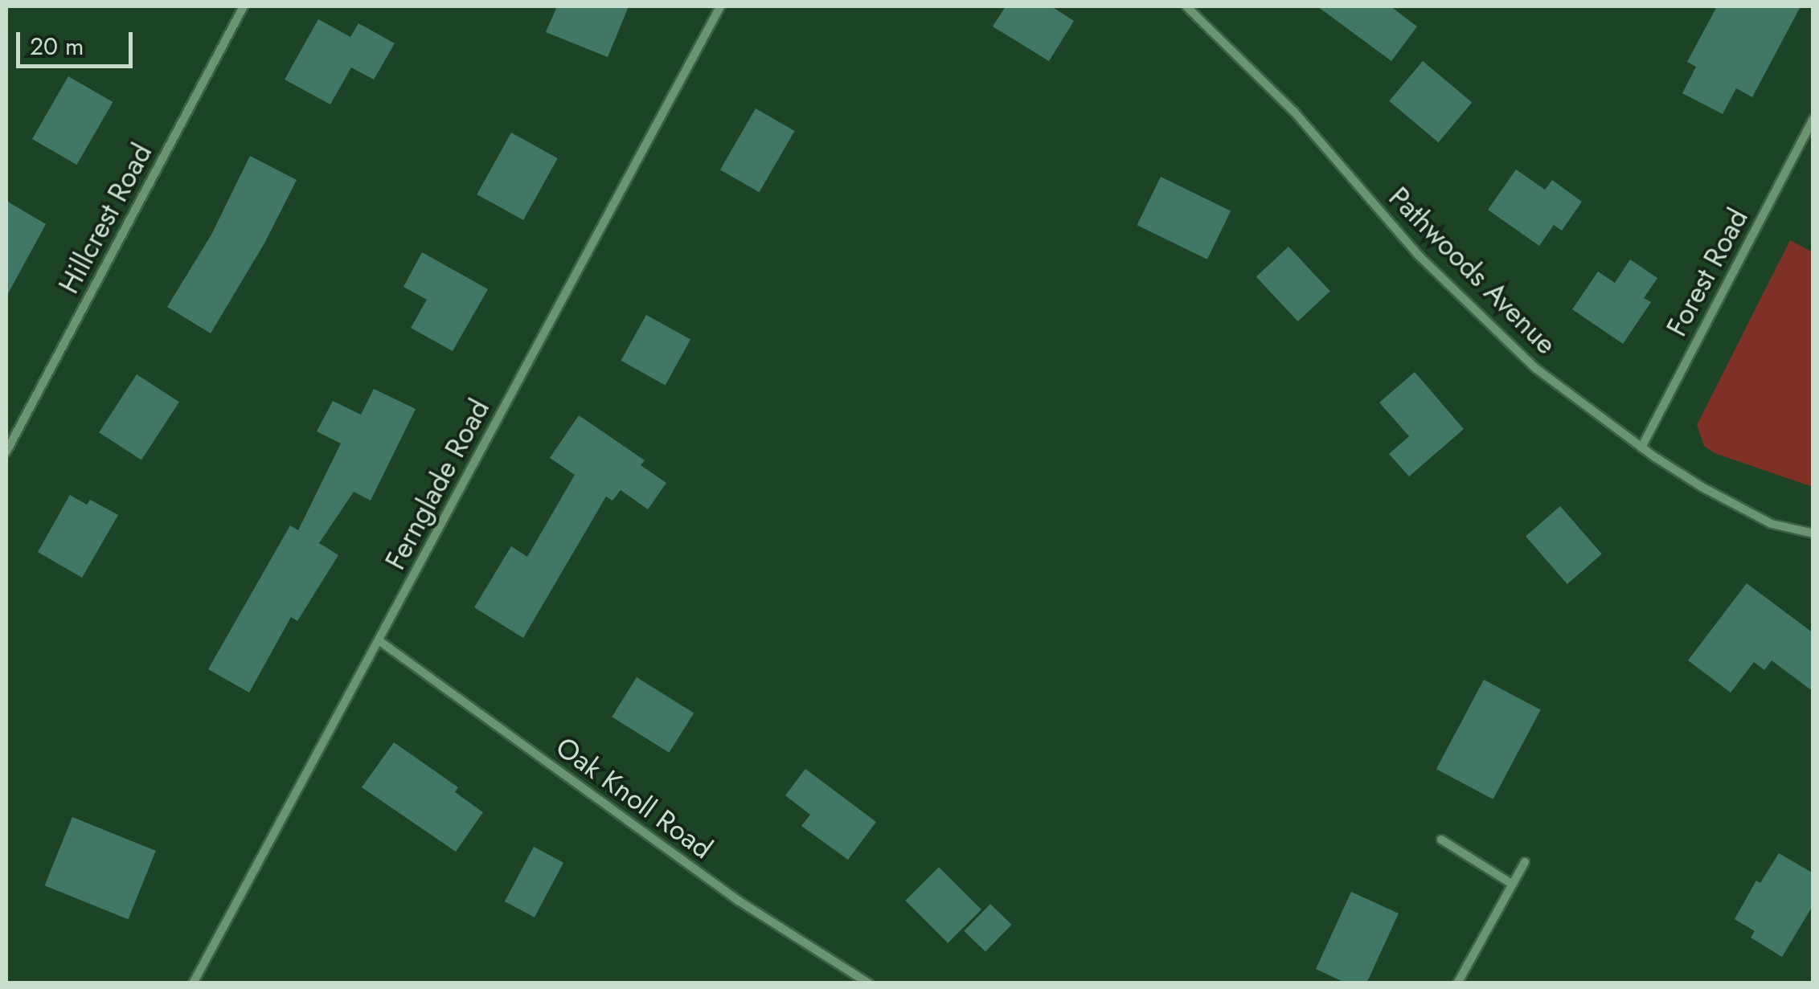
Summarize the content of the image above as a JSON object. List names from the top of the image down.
{
  "streets": {
    "street": [
      "Hillcrest Road",
      "Pathwoods Avenue",
      "Forest Road",
      "Fernglade Road",
      "Oak Knoll Road"
    ]
  },
  "crossings": [
    ["Pathwoods Avenue", "Forest Road"],
    ["Fernglade Road", "Oak Knoll Road"]
  ],
  "scale_bar": "20 m"
}
